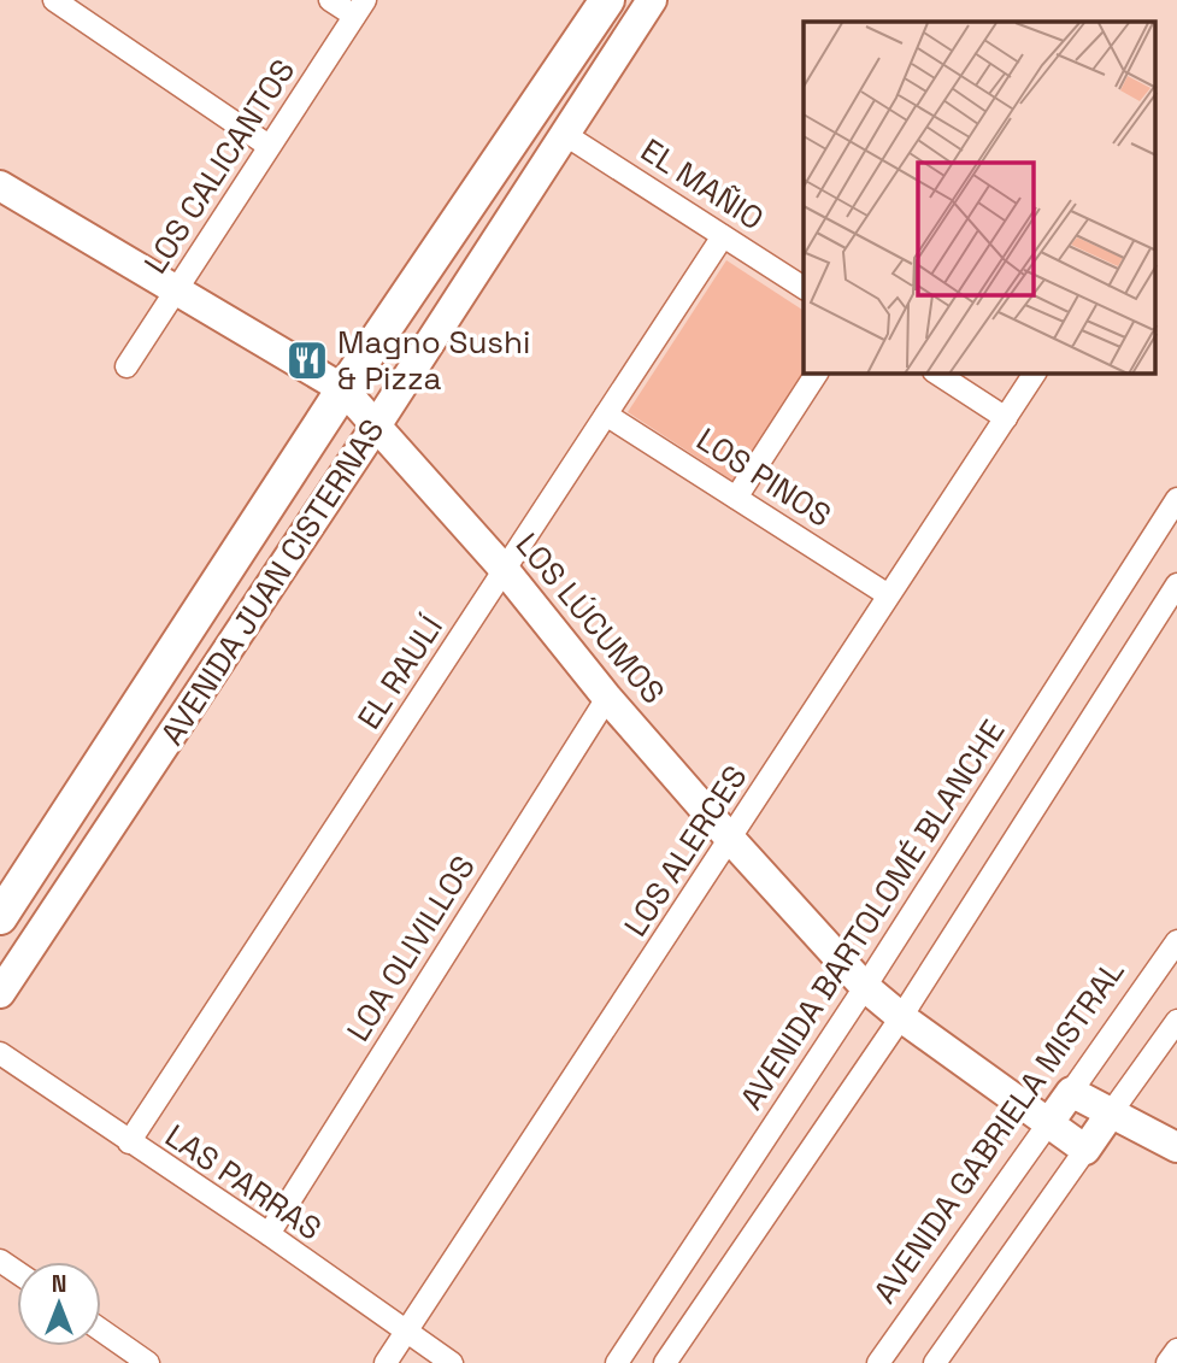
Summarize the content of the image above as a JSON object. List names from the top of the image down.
{
  "streets": {
    "main road": ["AVENIDA JUAN CISTERNAS"],
    "street": [
      "LOS CALICANTOS",
      "EL MAÑIO",
      "LOS PINOS",
      "LOS LÚCUMOS",
      "EL RAULÍ",
      "LOS ALERCES",
      "AVENIDA BARTOLOMÉ BLANCHE",
      "LOA OLIVILLOS",
      "AVENIDA GABRIELA MISTRAL",
      "LAS PARRAS"
    ]
  },
  "crossings": [
    ["LOS CALICANTOS", "LOS LÚCUMOS"],
    ["EL MAÑIO", "AVENIDA JUAN CISTERNAS"],
    ["EL MAÑIO", "EL RAULÍ"],
    ["LOS PINOS", "EL RAULÍ"],
    ["LOS PINOS", "LOS ALERCES"],
    ["AVENIDA JUAN CISTERNAS", "LOS LÚCUMOS"],
    ["LOS LÚCUMOS", "EL RAULÍ"],
    ["LOS LÚCUMOS", "LOS ALERCES"],
    ["LOS LÚCUMOS", "AVENIDA BARTOLOMÉ BLANCHE"],
    ["LOS LÚCUMOS", "LOA OLIVILLOS"],
    ["LOS LÚCUMOS", "AVENIDA GABRIELA MISTRAL"],
    ["EL RAULÍ", "LAS PARRAS"],
    ["LOS ALERCES", "LAS PARRAS"],
    ["LOA OLIVILLOS", "LAS PARRAS"]
  ],
  "places": {
    "restaurant": ["Magno Sushi & Pizza"]
  },
  "north": "top"
}
